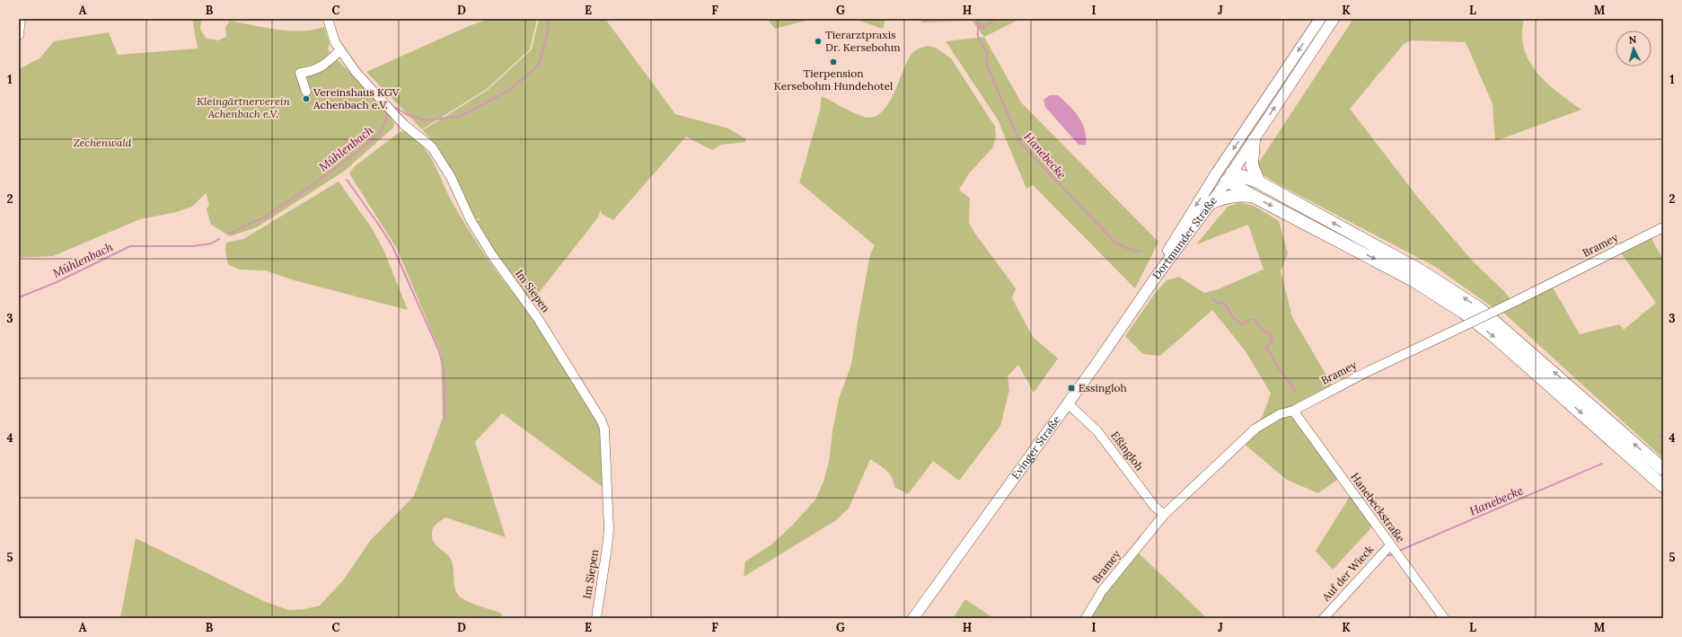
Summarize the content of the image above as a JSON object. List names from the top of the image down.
{
  "streets": {
    "main road": ["Dortmunder Straße", "Evinger Straße"],
    "street": [
      "Bramey",
      "Im Siepen",
      "Eßingloh",
      "Hanebeckstraße",
      "Auf der Wieck"
    ]
  },
  "crossings": [
    ["Dortmunder Straße", "Evinger Straße"],
    ["Bramey", "Eßingloh"],
    ["Bramey", "Hanebeckstraße"],
    ["Evinger Straße", "Eßingloh"],
    ["Hanebeckstraße", "Auf der Wieck"]
  ],
  "water": ["Mühlenbach", "Hanebecke"],
  "parks": ["Kleingärtnerverein Achenbach e.V.", "Zechenwald"],
  "places": {
    "other": ["Tierarztpraxis Dr. Kersebohm", "Tierpension Kersebohm Hundehotel", "Vereinshaus KGV Achenbach e.V."],
    "transit": ["Essingloh"]
  },
  "north": "top",
  "grid": {
    "columns": [
      "A",
      "B",
      "C",
      "D",
      "E",
      "F",
      "G",
      "H",
      "I",
      "J",
      "K",
      "L",
      "M"
    ],
    "rows": [
      "1",
      "2",
      "3",
      "4",
      "5"
    ]
  }
}
